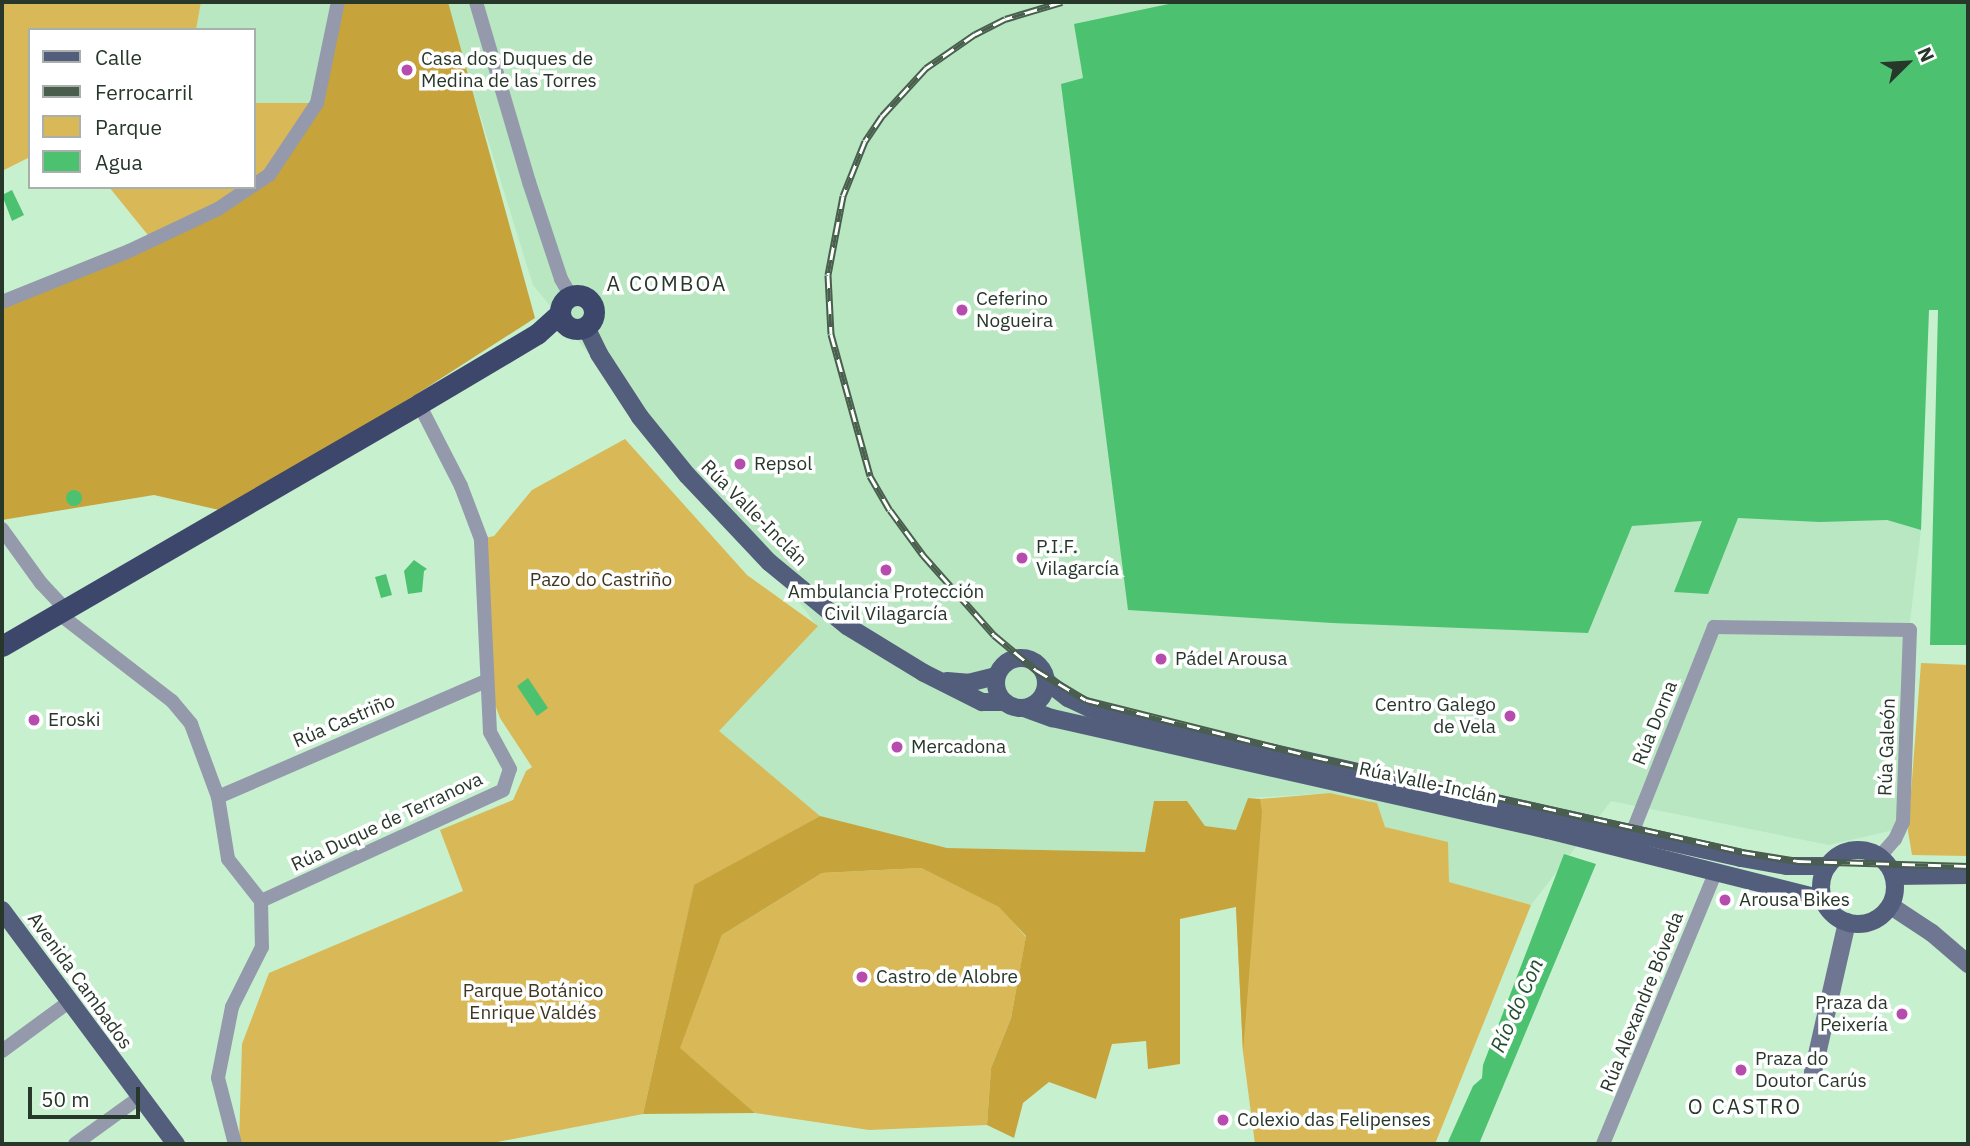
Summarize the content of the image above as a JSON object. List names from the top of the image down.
{
  "streets": {
    "main road": ["Rúa Valle-Inclán", "Avenida Cambados"],
    "street": [
      "Rúa Castriño",
      "Rúa Dorna",
      "Rúa Galeón",
      "Rúa Duque de Terranova",
      "Rúa Alexandre Bóveda"
    ]
  },
  "crossings": [
    ["Rúa Valle-Inclán", "Rúa Dorna"],
    ["Rúa Valle-Inclán", "Rúa Galeón"],
    ["Rúa Valle-Inclán", "Rúa Alexandre Bóveda"],
    ["Rúa Castriño", "Rúa Duque de Terranova"],
    ["Rúa Dorna", "Rúa Galeón"]
  ],
  "districts": ["A COMBOA", "O CASTRO"],
  "water": ["Río do Con"],
  "parks": ["Pazo do Castriño", "Parque Botánico Enrique Valdés"],
  "places": [
    "Casa dos Duques de Medina de las Torres",
    "Ceferino Nogueira",
    "Repsol",
    "P.I.F. Vilagarcía",
    "Ambulancia Protección Civil Vilagarcía",
    "Pádel Arousa",
    "Centro Galego de Vela",
    "Eroski",
    "Mercadona",
    "Arousa Bikes",
    "Castro de Alobre",
    "Praza da Peixería",
    "Praza do Doutor Carús",
    "Colexio das Felipenses"
  ],
  "legend": [
    "Calle",
    "Ferrocarril",
    "Parque",
    "Agua"
  ],
  "scale_bar": "50 m",
  "north": "top right"
}
